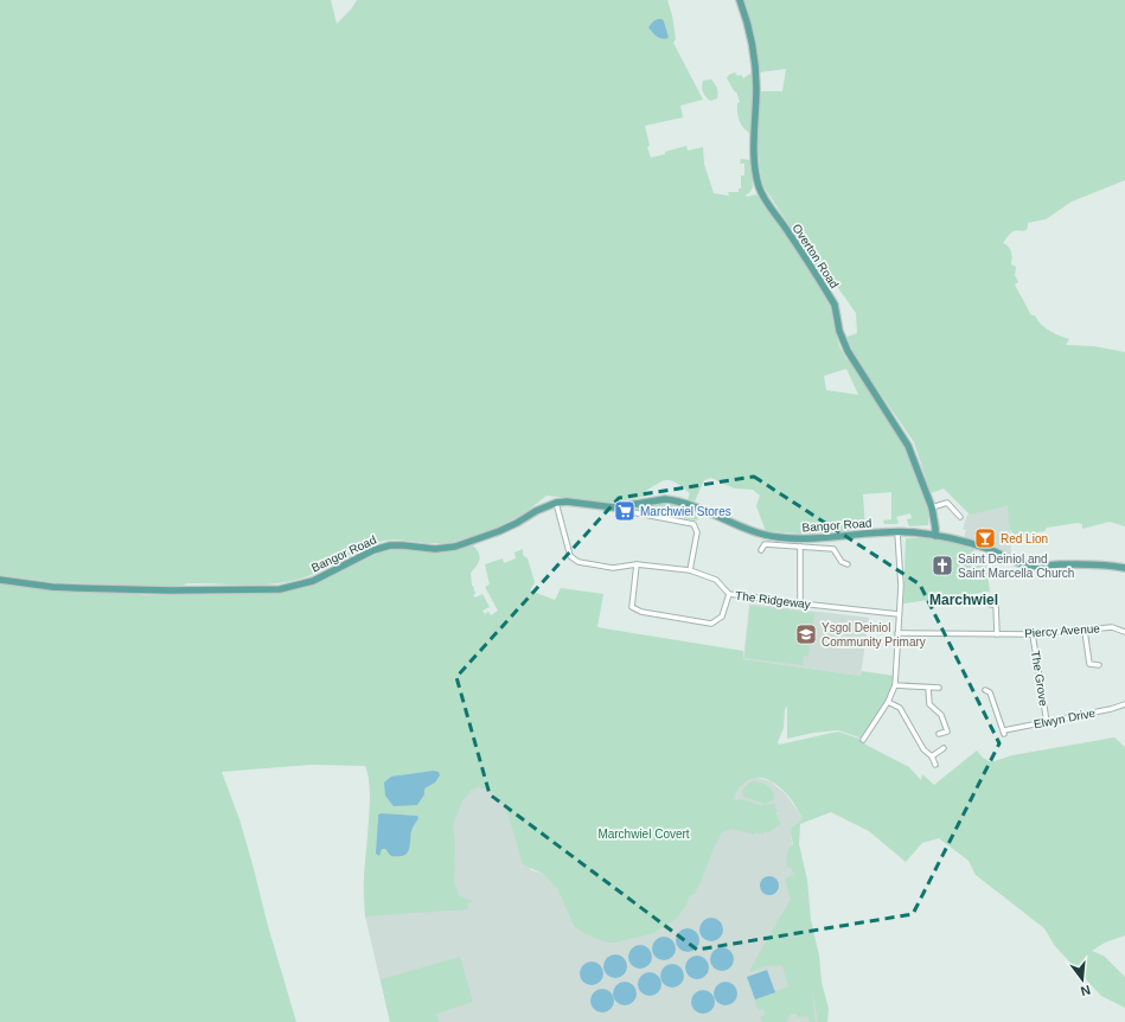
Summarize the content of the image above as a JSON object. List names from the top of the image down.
{
  "streets": {
    "main road": ["Overton Road", "Bangor Road"],
    "street": [
      "The Ridgeway",
      "Piercy Avenue",
      "The Grove",
      "Elwyn Drive"
    ]
  },
  "crossings": [
    ["Overton Road", "Bangor Road"],
    ["Bangor Road", "The Ridgeway"],
    ["Piercy Avenue", "The Grove"],
    ["The Grove", "Elwyn Drive"]
  ],
  "districts": ["Marchwiel"],
  "parks": ["Marchwiel Covert"],
  "places": {
    "supermarket": ["Marchwiel Stores"],
    "bar": ["Red Lion"],
    "church": ["Saint Deiniol and Saint Marcella Church"],
    "school or university": ["Ysgol Deiniol Community Primary"]
  },
  "north": "bottom"
}
